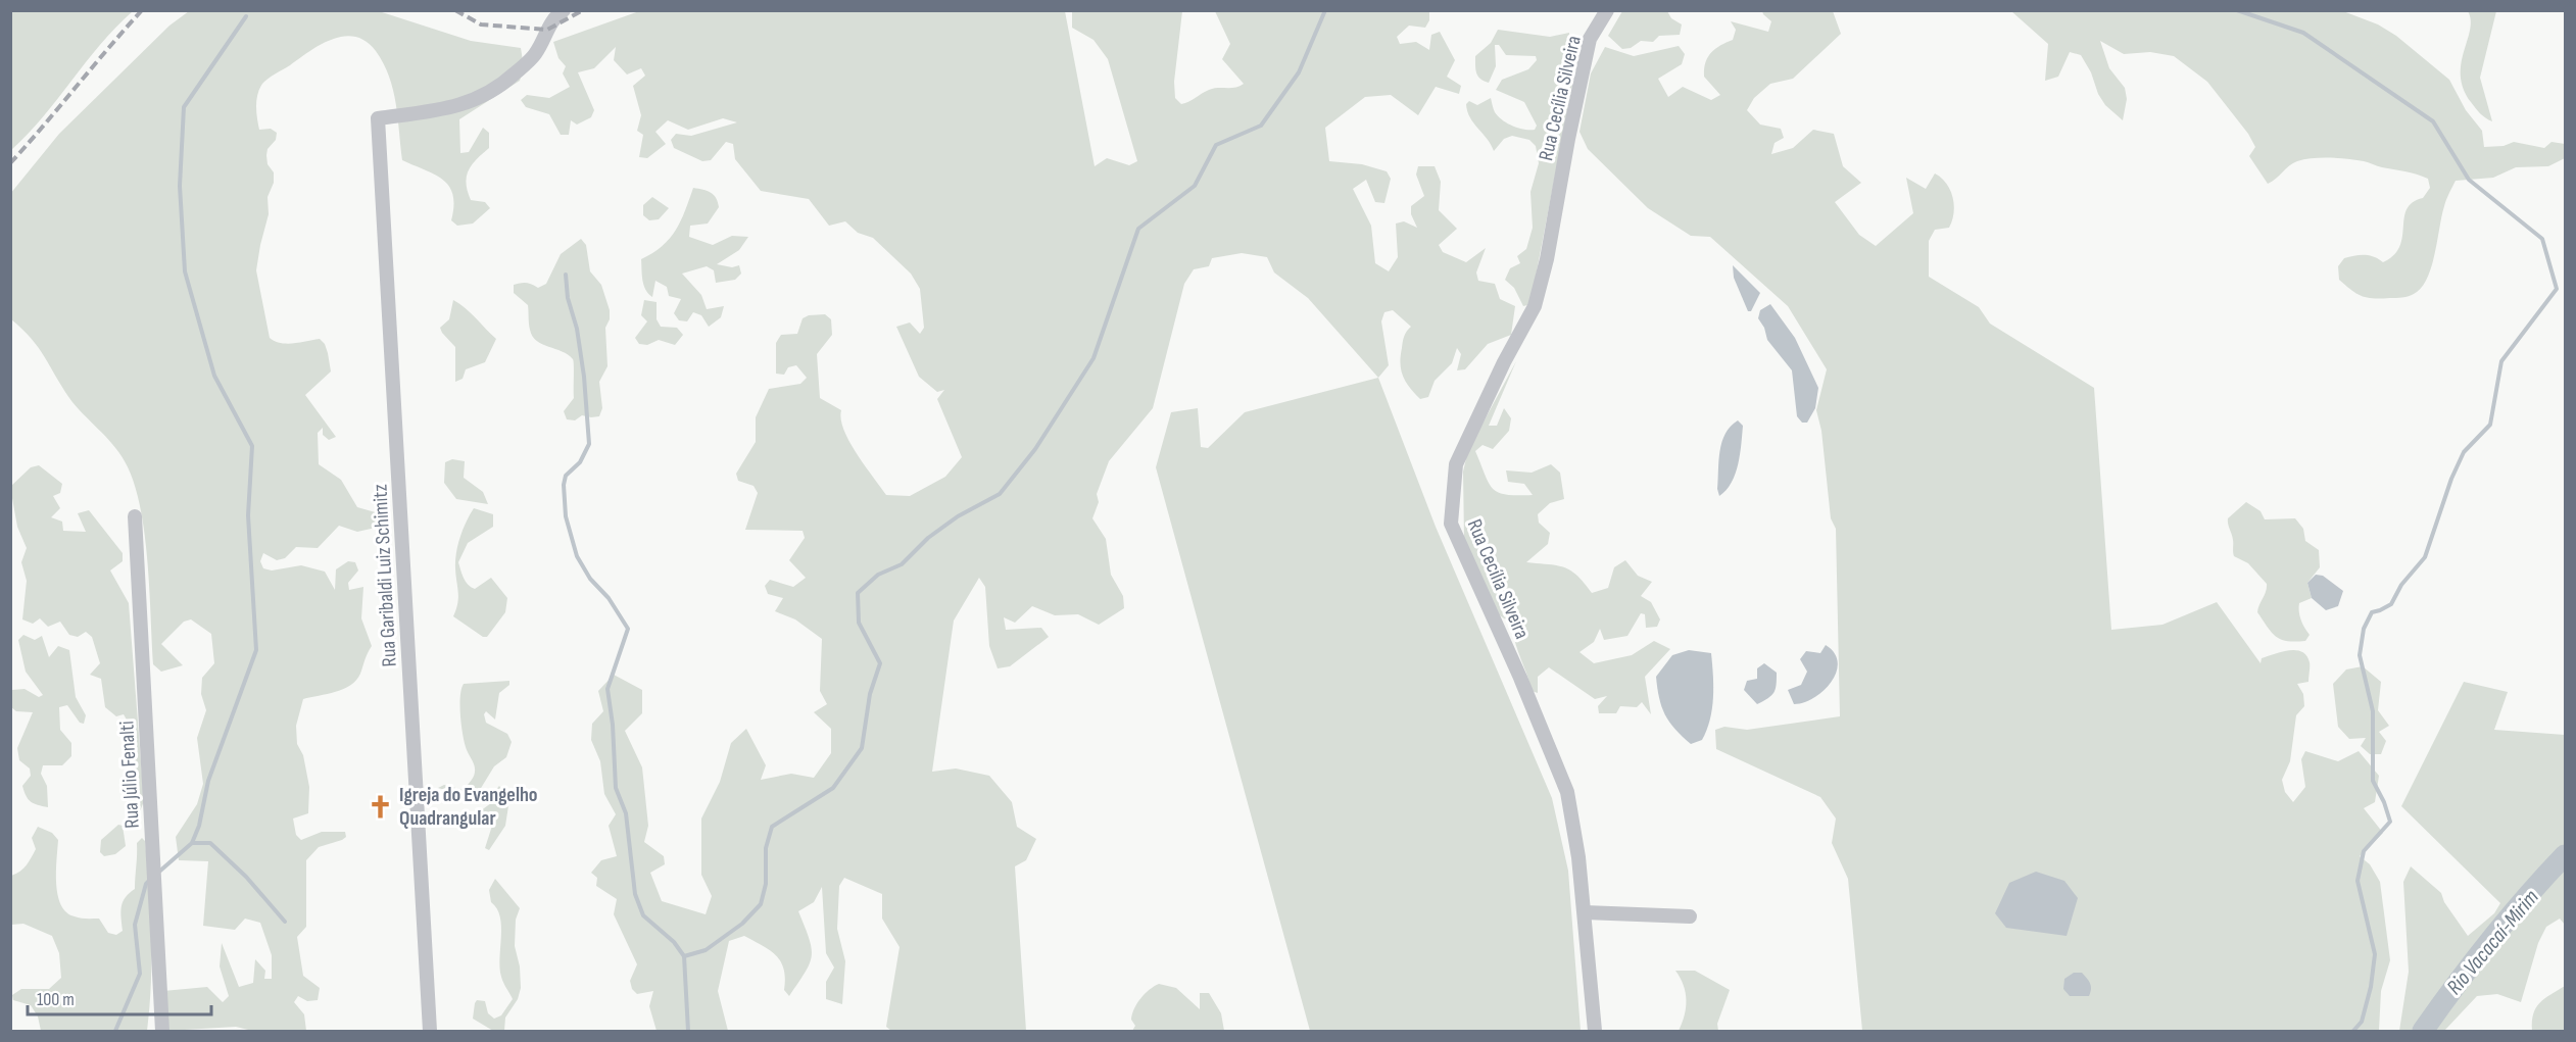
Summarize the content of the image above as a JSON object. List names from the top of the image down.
{
  "streets": {
    "street": ["Rua Cecília Silveira", "Rua Garibaldi Luiz Schimitz", "Rua Júlio Fenalti"]
  },
  "water": ["Rio Vacacaí-Mirim"],
  "places": {
    "church": ["Igreja do Evangelho Quadrangular"]
  },
  "scale_bar": "100 m"
}
